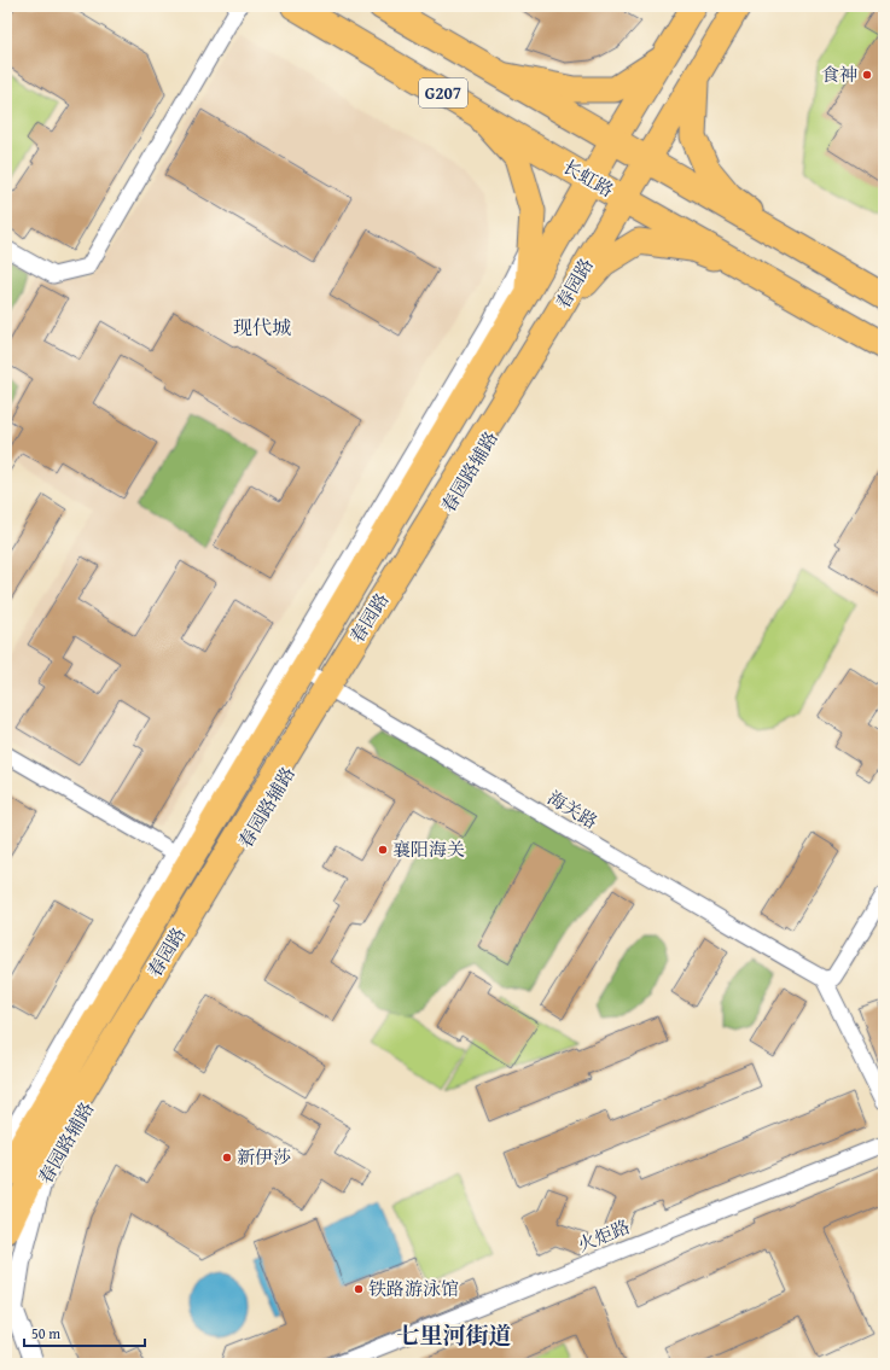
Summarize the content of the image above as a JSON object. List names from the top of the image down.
{
  "streets": {
    "highway": ["G207", "长虹路"],
    "main road": ["春园路"],
    "street": ["春园路辅路", "海关路", "火炬路"]
  },
  "crossings": [
    ["G207", "春园路"],
    ["长虹路", "春园路"],
    ["春园路", "春园路辅路"],
    ["春园路", "海关路"],
    ["春园路辅路", "海关路"]
  ],
  "districts": ["现代城", "七里河街道"],
  "places": [
    "食神",
    "襄阳海关",
    "新伊莎",
    "铁路游泳馆"
  ],
  "scale_bar": "50 m"
}
